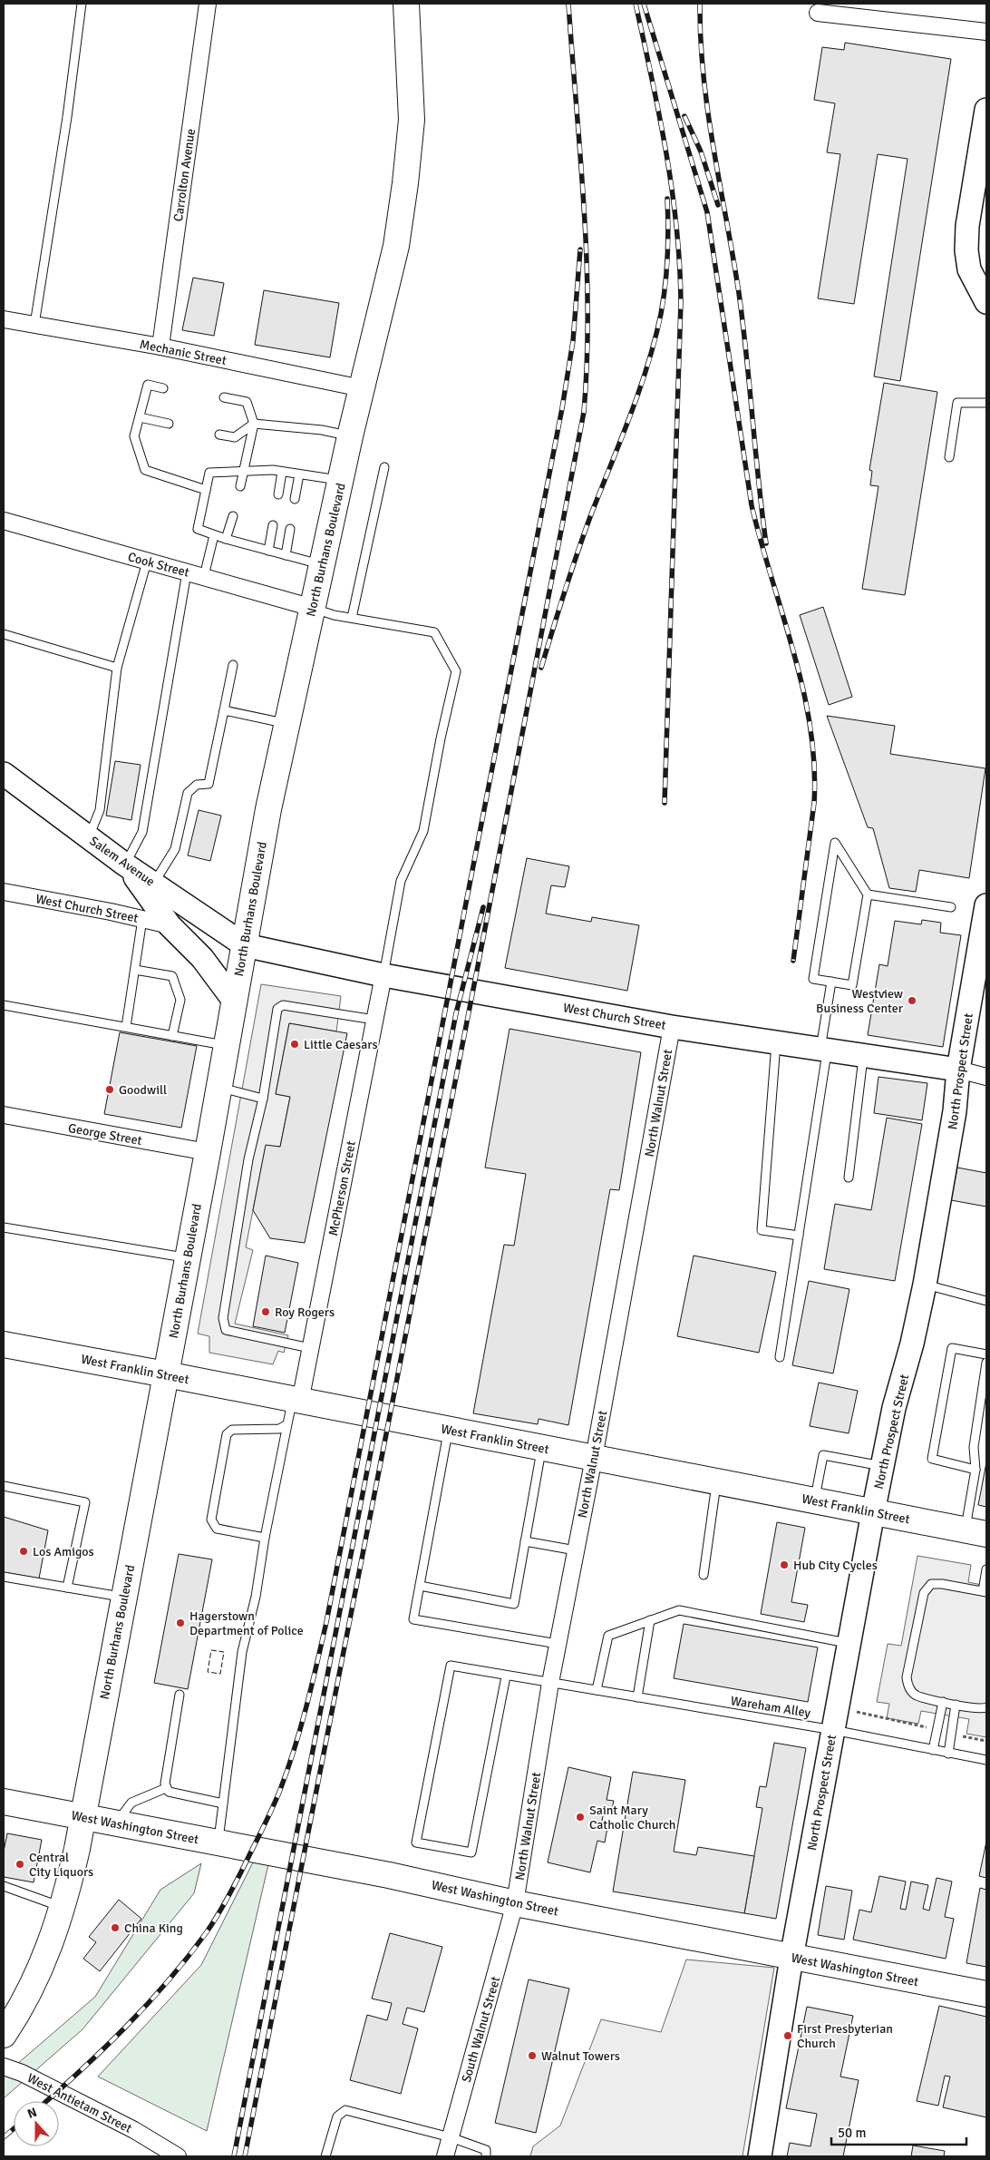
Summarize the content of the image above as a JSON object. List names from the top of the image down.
{
  "streets": {
    "main road": [
      "North Burhans Boulevard",
      "Salem Avenue",
      "West Church Street",
      "North Prospect Street",
      "West Franklin Street",
      "West Washington Street"
    ],
    "street": [
      "Carrolton Avenue",
      "Mechanic Street",
      "Cook Street",
      "North Walnut Street",
      "George Street",
      "McPherson Street",
      "South Walnut Street",
      "West Antietam Street"
    ],
    "lane": ["Wareham Alley"]
  },
  "crossings": [
    ["Carrolton Avenue", "Mechanic Street"],
    ["Mechanic Street", "North Burhans Boulevard"],
    ["North Burhans Boulevard", "Cook Street"],
    ["North Burhans Boulevard", "Salem Avenue"],
    ["North Burhans Boulevard", "West Church Street"],
    ["North Burhans Boulevard", "George Street"],
    ["North Burhans Boulevard", "West Franklin Street"],
    ["North Burhans Boulevard", "West Washington Street"],
    ["Salem Avenue", "West Church Street"],
    ["West Church Street", "North Prospect Street"],
    ["West Church Street", "North Walnut Street"],
    ["West Church Street", "McPherson Street"],
    ["North Prospect Street", "West Franklin Street"],
    ["North Prospect Street", "Wareham Alley"],
    ["North Prospect Street", "West Washington Street"],
    ["North Walnut Street", "West Franklin Street"],
    ["North Walnut Street", "Wareham Alley"],
    ["North Walnut Street", "West Washington Street"],
    ["North Walnut Street", "South Walnut Street"],
    ["McPherson Street", "West Franklin Street"],
    ["West Washington Street", "South Walnut Street"]
  ],
  "places": [
    "Westview Business Center",
    "Little Caesars",
    "Goodwill",
    "Roy Rogers",
    "Los Amigos",
    "Hub City Cycles",
    "Hagerstown Department of Police",
    "Saint Mary Catholic Church",
    "Central City Liquors",
    "China King",
    "First Presbyterian Church",
    "Walnut Towers"
  ],
  "scale_bar": "50 m",
  "north": "top"
}
